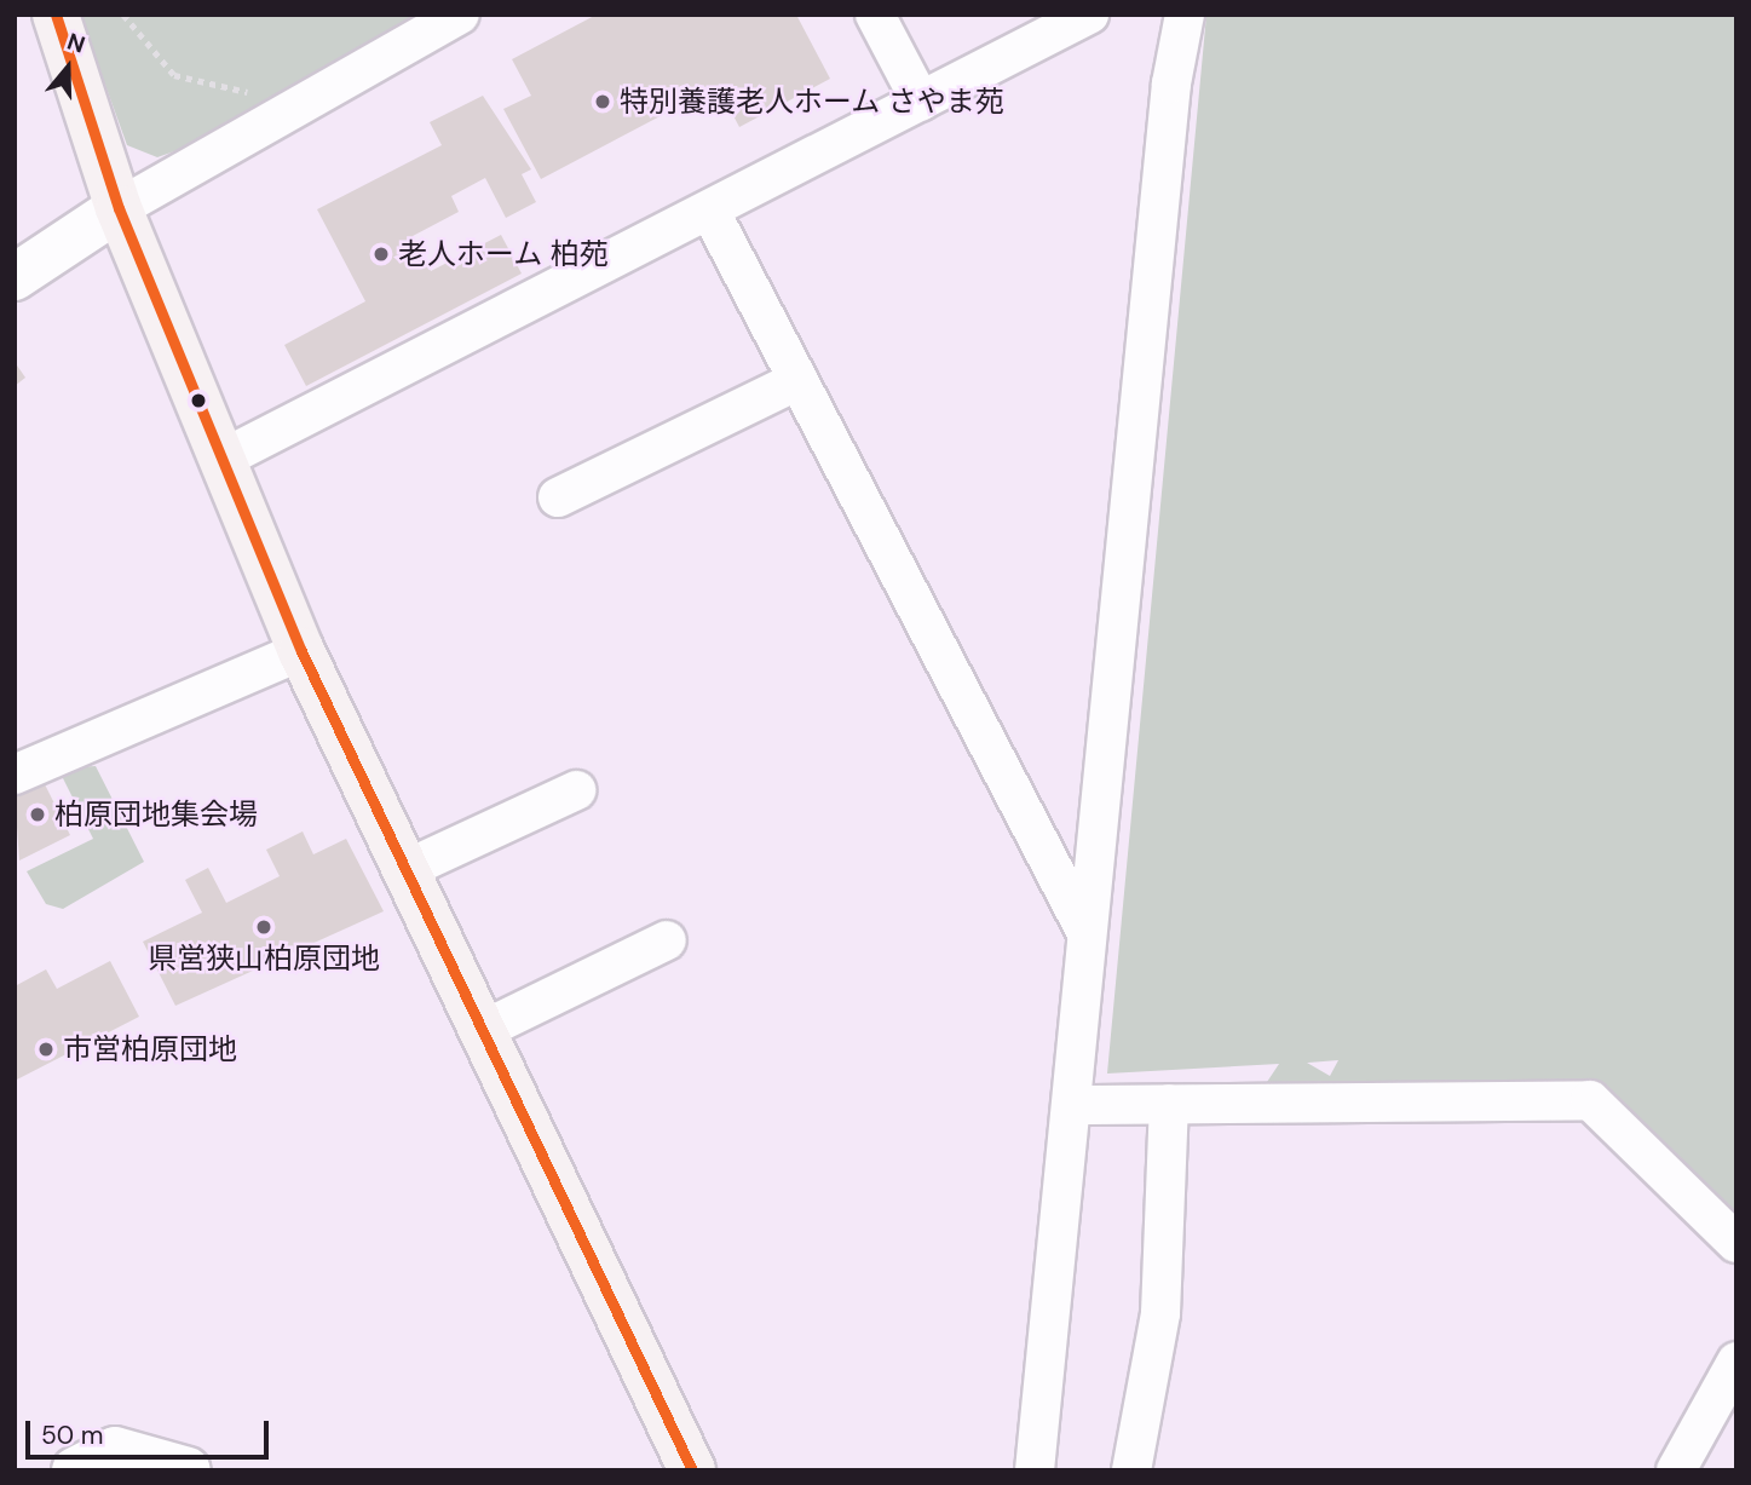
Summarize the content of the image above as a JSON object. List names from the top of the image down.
{
  "places": [
    "特別養護老人ホーム さやま苑",
    "老人ホーム 柏苑",
    "柏原団地集会場",
    "県営狭山柏原団地",
    "市営柏原団地"
  ],
  "scale_bar": "50 m",
  "north": "top"
}
